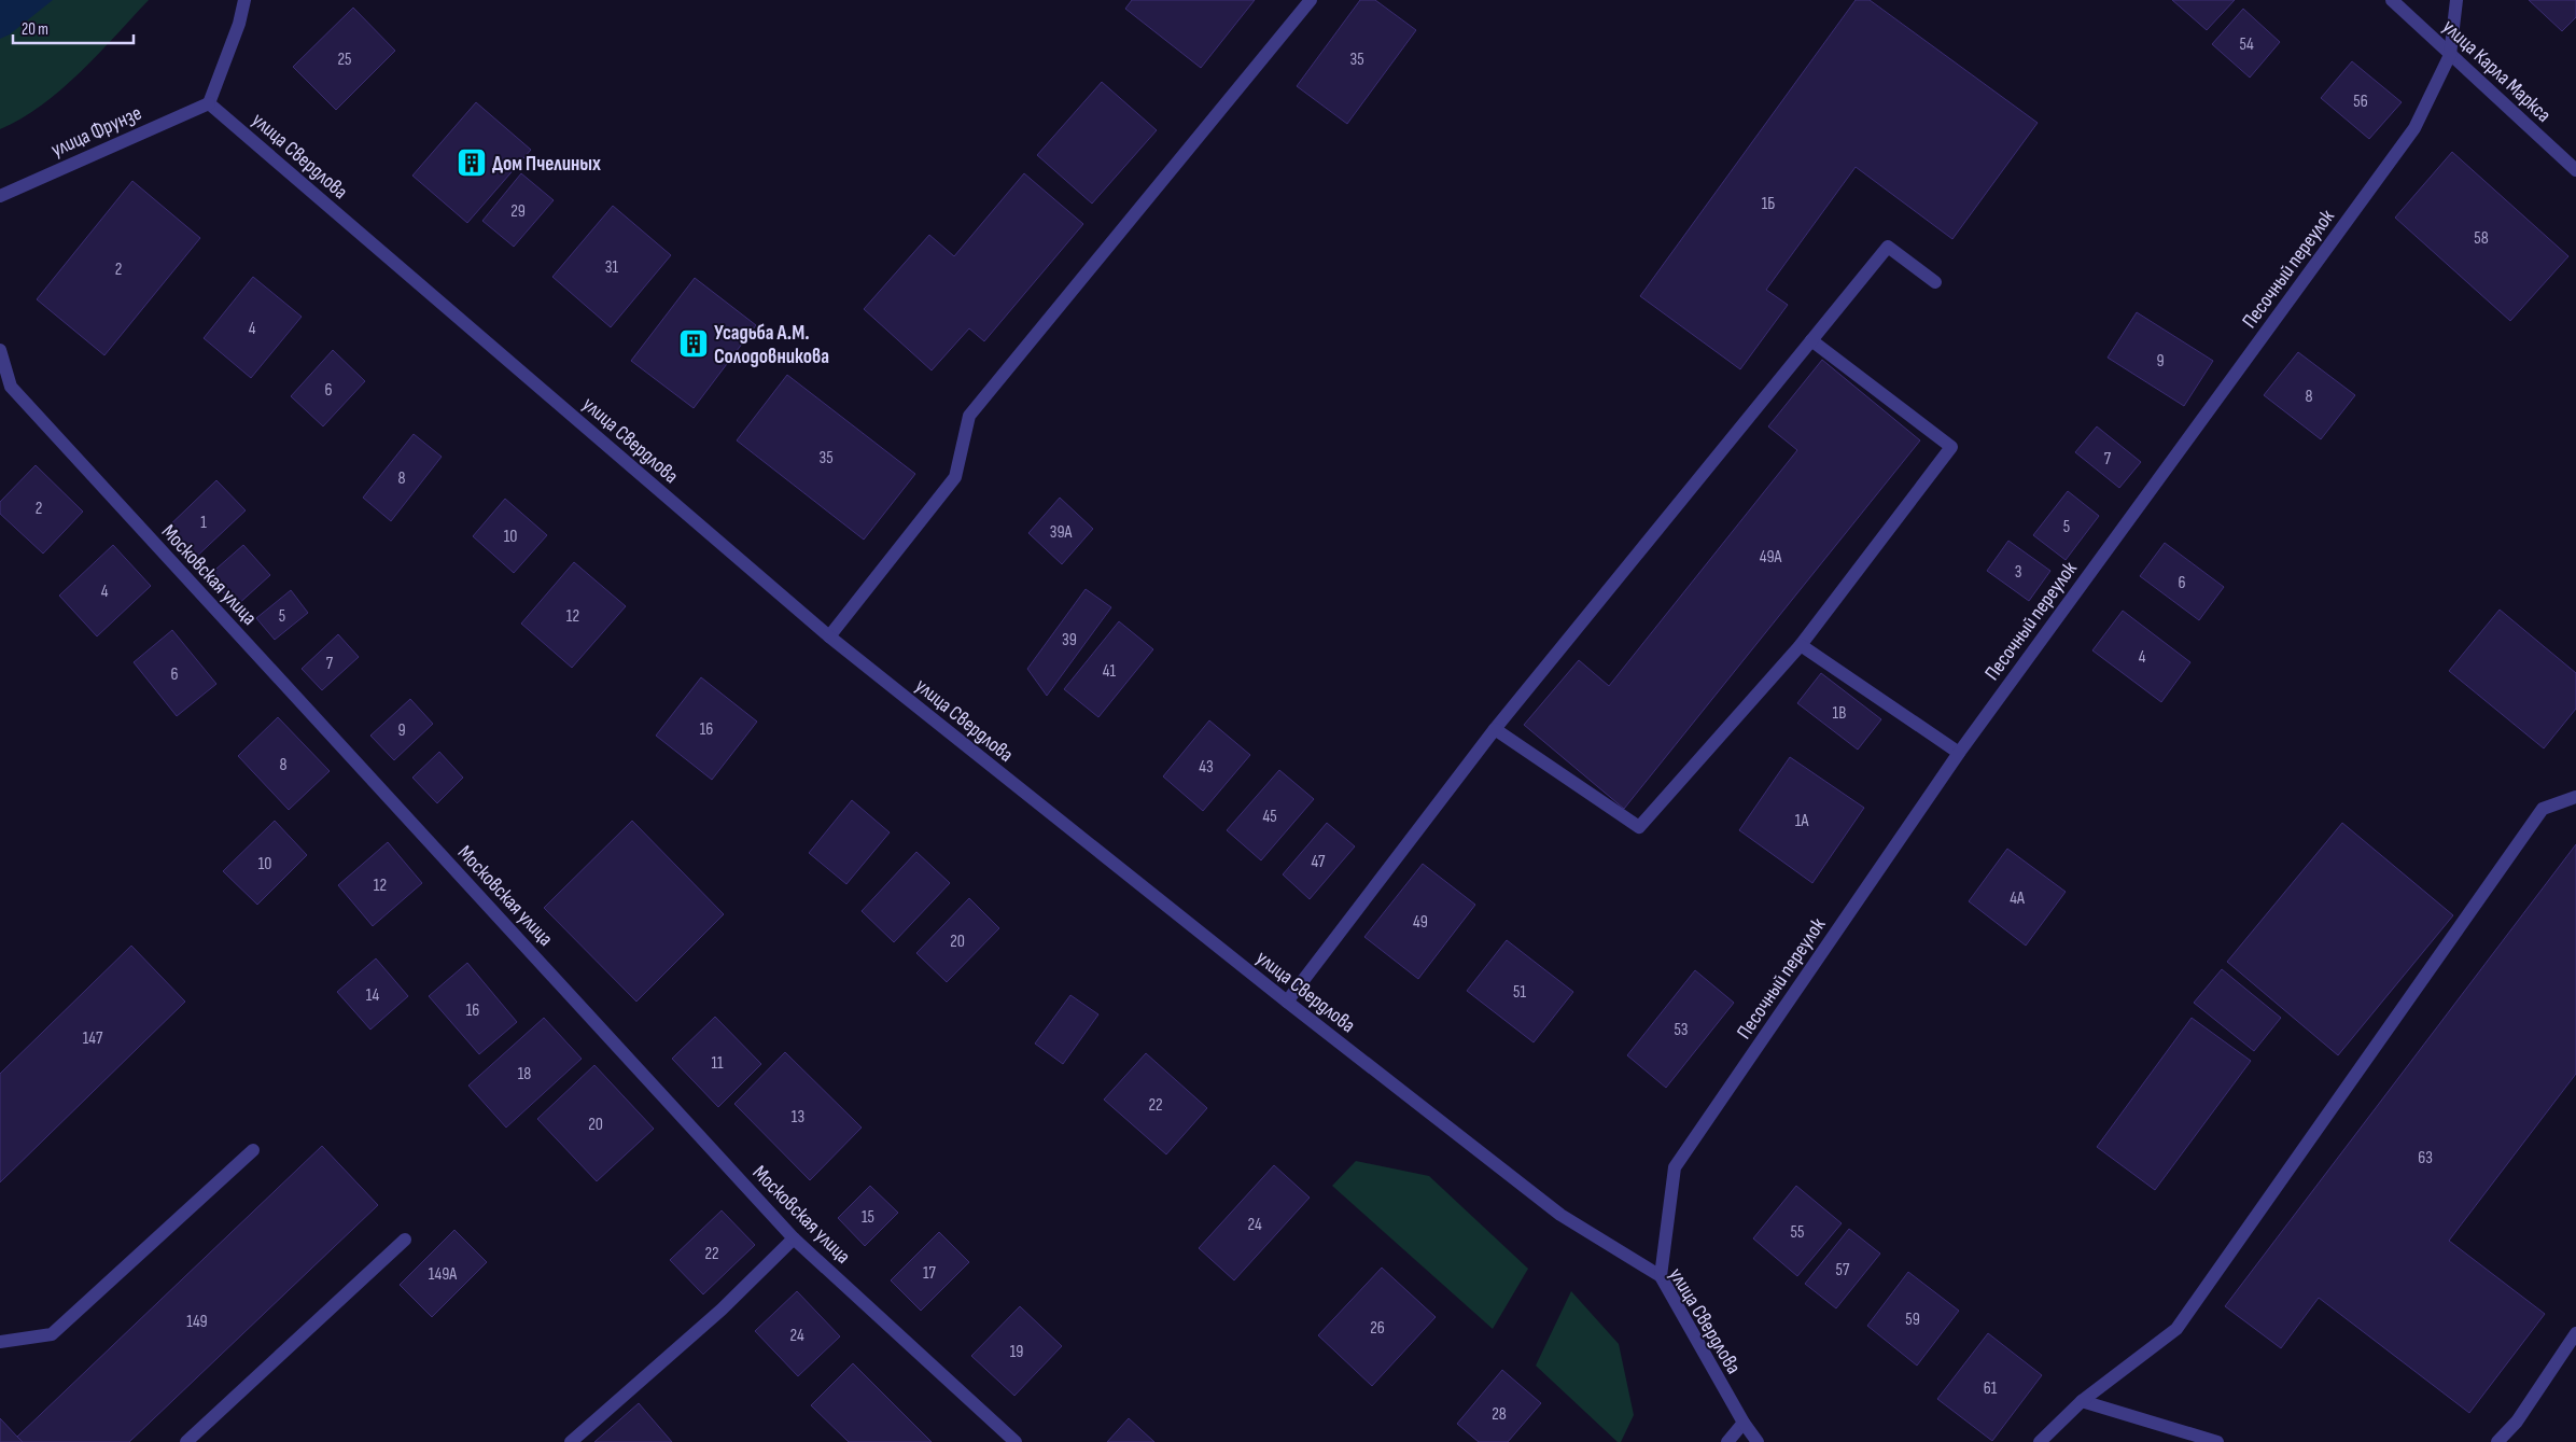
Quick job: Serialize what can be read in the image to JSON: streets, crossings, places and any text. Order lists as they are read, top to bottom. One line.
{"streets":{"street":["улица Карла Маркса","улица Фрунзе","улица Свердлова","Песочный переулок","Московская улица"]},"crossings":[["улица Карла Маркса","Песочный переулок"],["улица Фрунзе","улица Свердлова"],["улица Свердлова","Песочный переулок"]],"places":{"building":["Дом Пчелиных","Усадьба А.М. Солодовникова"]},"house_numbers":["54","25","35","56","1Б","29","58","31","2","4","9","6","8","35","7","8","2","1","5","39А","10","49А","3","6","4","5","12","39","4","7","41","6","1В","16","9","8","43","45","1А","47","10","12","4А","49","20","51","14","16","53","147","11","18","22","13","20","63","15","24","55","22","57","17","149А","59","149","26","24","19","61","28"],"scale_bar":"20 m"}
